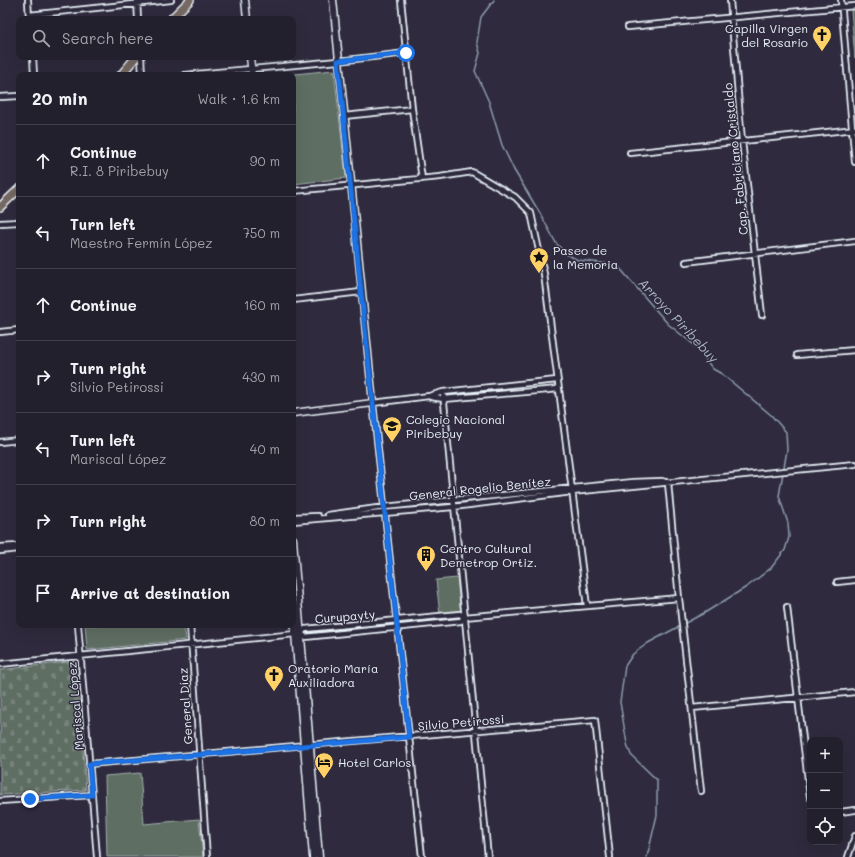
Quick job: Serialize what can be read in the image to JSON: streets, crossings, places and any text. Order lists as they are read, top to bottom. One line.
{"streets":{"street":["Cap. Fabriciano Cristaldo","General Rogelio Benítez","Curupayty","Mariscal López","General Díaz","Silvio Petirossi"]},"crossings":[["Curupayty","Mariscal López"],["Curupayty","General Díaz"],["Mariscal López","Silvio Petirossi"],["General Díaz","Silvio Petirossi"]],"water":["Arroyo Piribebuy"],"places":{"church":["Capilla Virgen del Rosario","Oratorio María Auxiliadora"],"place":["Paseo de la Memoria"],"school or university":["Colegio Nacional Piribebuy"],"building":["Centro Cultural Demetrop Ortiz."],"hotel":["Hotel Carlos"]},"page":{"search":"Search here","heading":["20 min","Walk · 1.6 km"],"list":[["Continue","R.I. 8 Piribebuy","90 m"],["Turn left","Maestro Fermín López","750 m"],["Continue","160 m"],["Turn right","Silvio Petirossi","430 m"],["Turn left","Mariscal López","40 m"],["Turn right","80 m"],"Arrive at destination"],"map_buttons":["+","−"]}}
